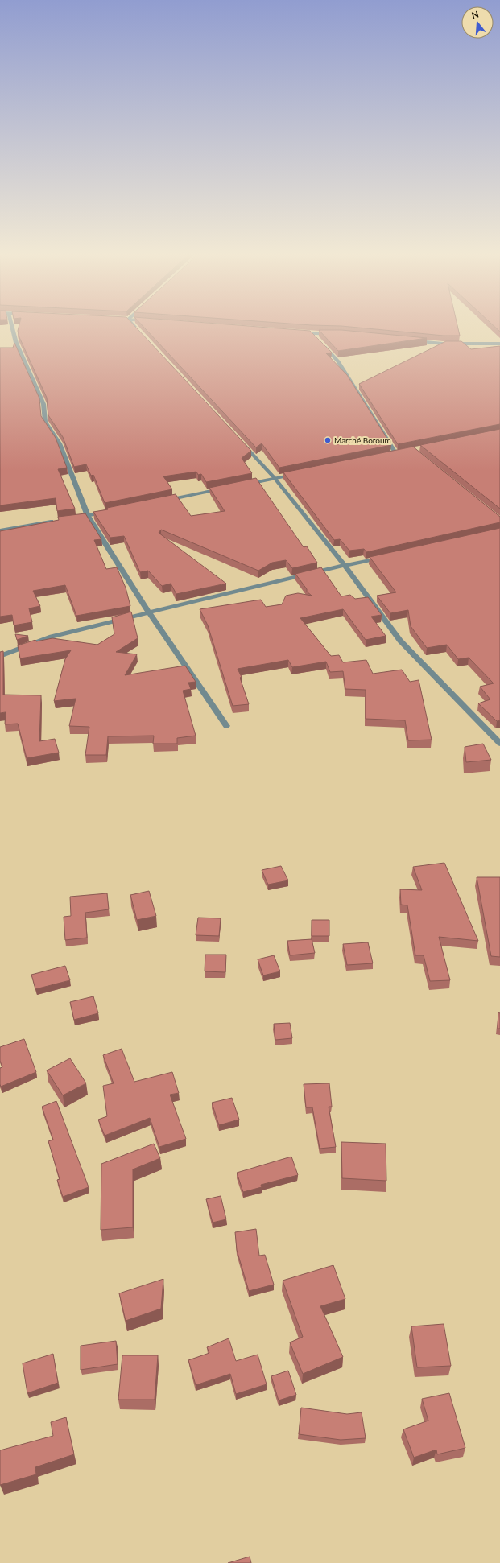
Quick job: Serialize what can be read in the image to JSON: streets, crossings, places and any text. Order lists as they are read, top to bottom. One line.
{"places":["Marché Boroum"],"north":"top"}
